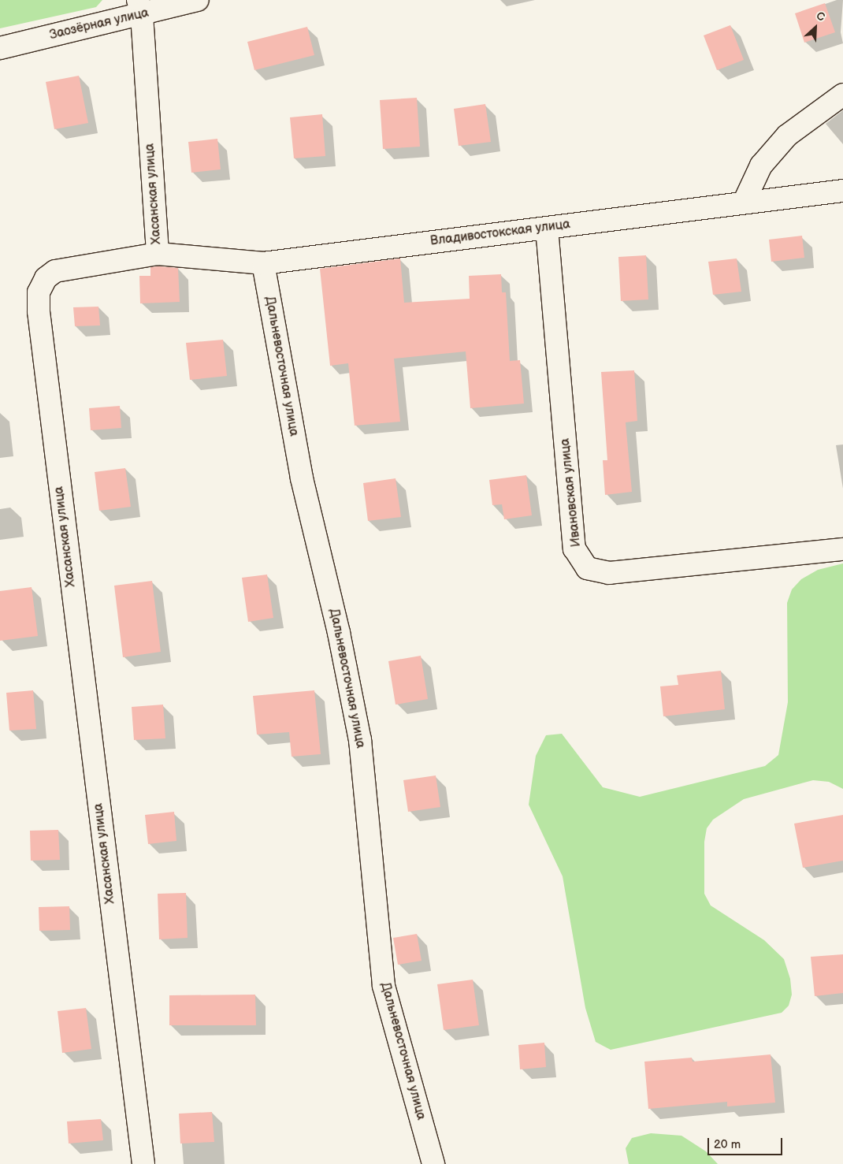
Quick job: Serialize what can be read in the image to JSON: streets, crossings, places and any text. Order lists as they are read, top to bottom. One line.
{"streets":{"street":["Заозёрная улица","Хасанская улица","Владивостокская улица","Дальневосточная улица","Ивановская улица"]},"crossings":[["Заозёрная улица","Хасанская улица"],["Хасанская улица","Владивостокская улица"],["Владивостокская улица","Дальневосточная улица"],["Владивостокская улица","Ивановская улица"]],"scale_bar":"20 m","north":"top right"}
